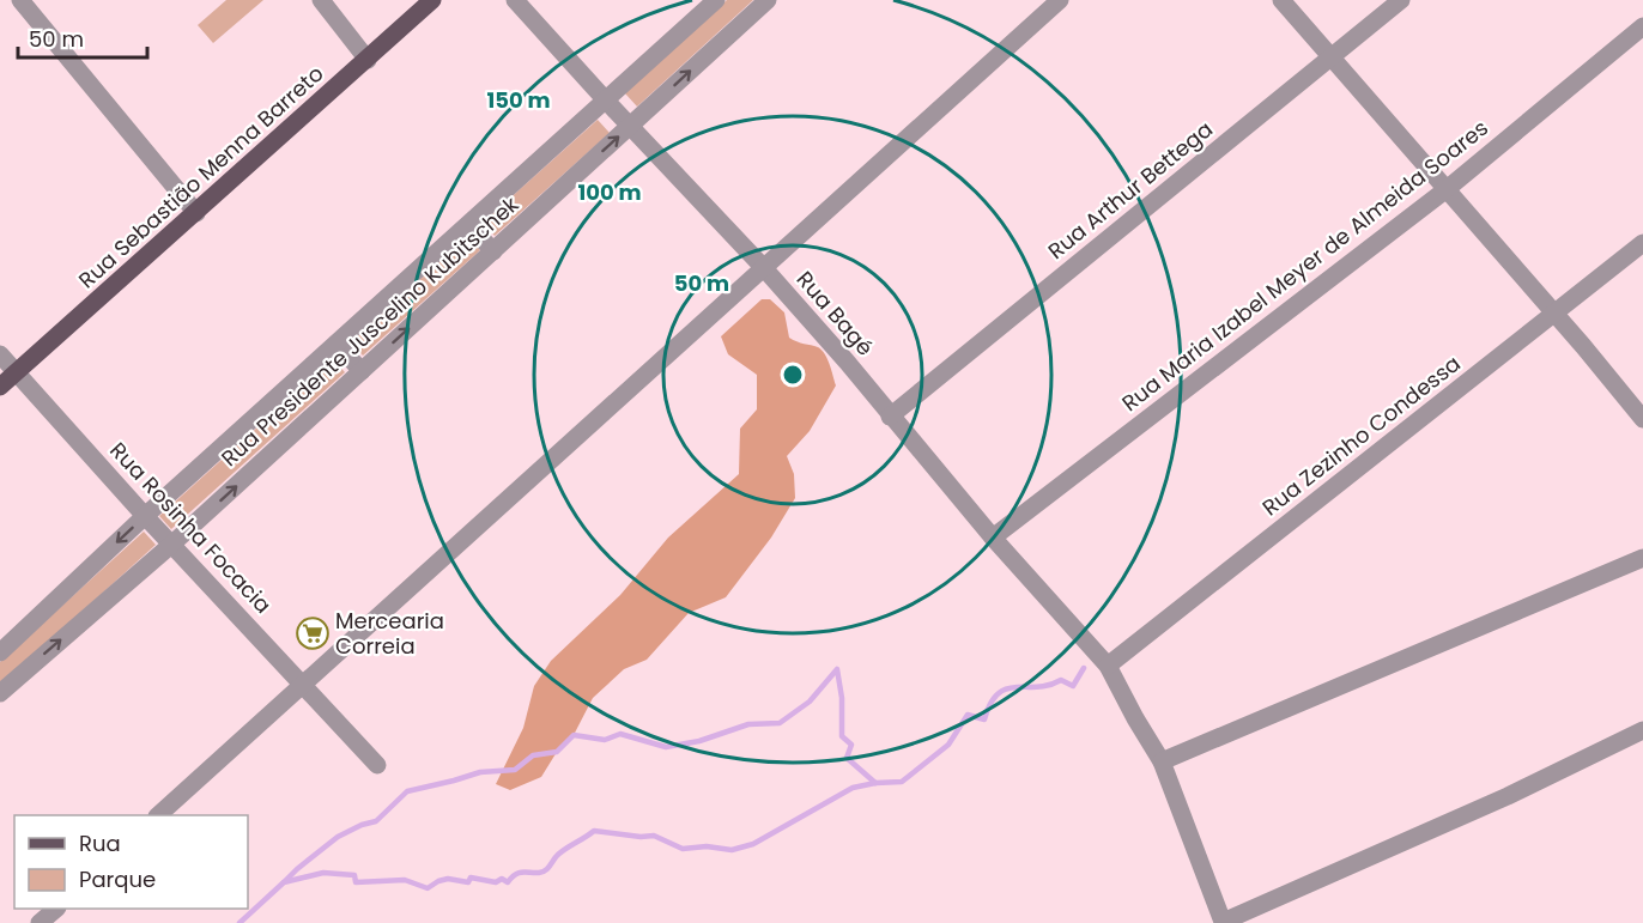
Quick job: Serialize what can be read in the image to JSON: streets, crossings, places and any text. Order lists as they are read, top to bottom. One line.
{"streets":{"main road":["Rua Sebastião Menna Barreto"],"street":["Rua Arthur Bettega","Rua Maria Izabel Meyer de Almeida Soares","Rua Bagé","Rua Presidente Juscelino Kubitschek","Rua Zezinho Condessa","Rua Rosinha Focacia"]},"crossings":[["Rua Sebastião Menna Barreto","Rua Rosinha Focacia"],["Rua Arthur Bettega","Rua Bagé"],["Rua Maria Izabel Meyer de Almeida Soares","Rua Bagé"],["Rua Bagé","Rua Presidente Juscelino Kubitschek"],["Rua Bagé","Rua Zezinho Condessa"],["Rua Presidente Juscelino Kubitschek","Rua Rosinha Focacia"]],"places":{"supermarket":["Mercearia Correia"]},"legend":["Rua","Parque"],"scale_bar":"50 m","rings":["150 m","100 m","50 m"]}
